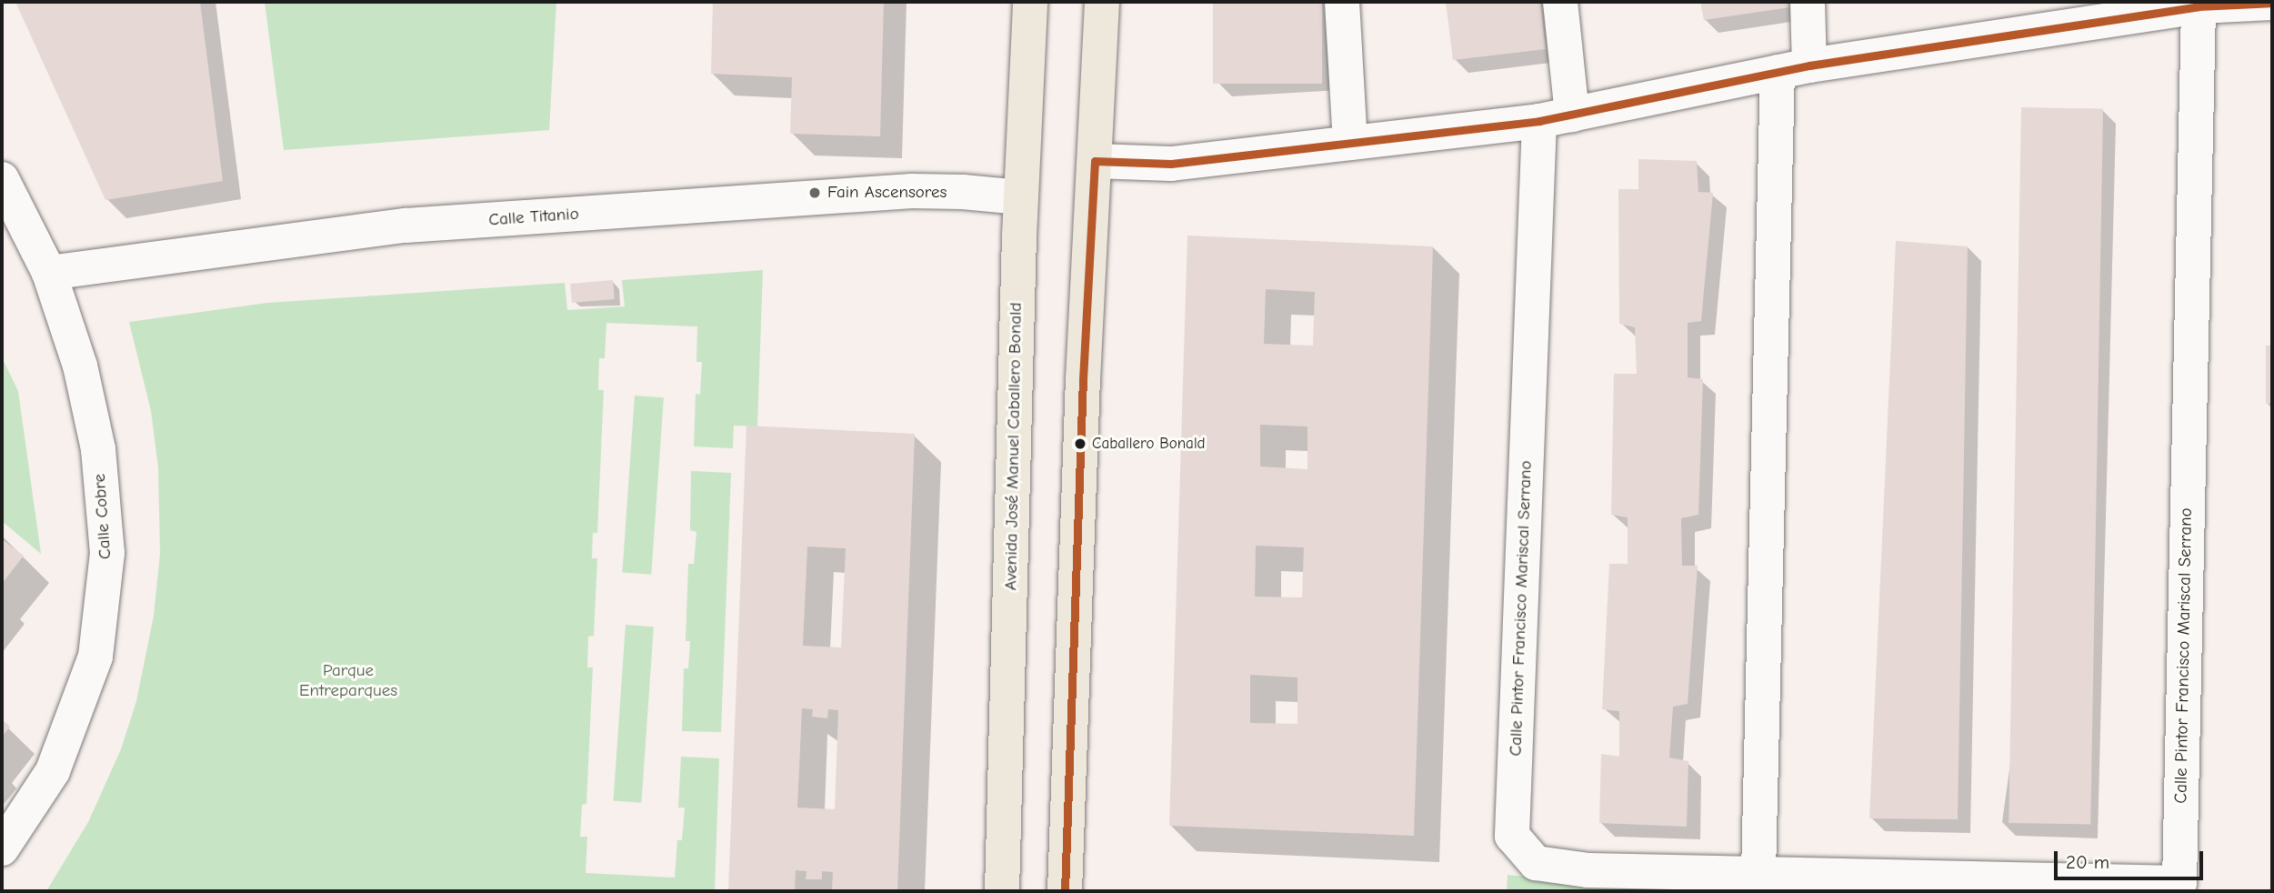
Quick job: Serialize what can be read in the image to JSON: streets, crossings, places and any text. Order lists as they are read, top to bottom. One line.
{"streets":{"main road":["Avenida José Manuel Caballero Bonald"],"street":["Calle Titanio","Calle Cobre","Calle Pintor Francisco Mariscal Serrano"]},"crossings":[["Calle Titanio","Avenida José Manuel Caballero Bonald"],["Calle Titanio","Calle Cobre"]],"parks":["Parque Entreparques"],"places":["Fain Ascensores","Caballero Bonald"],"scale_bar":"20 m"}
